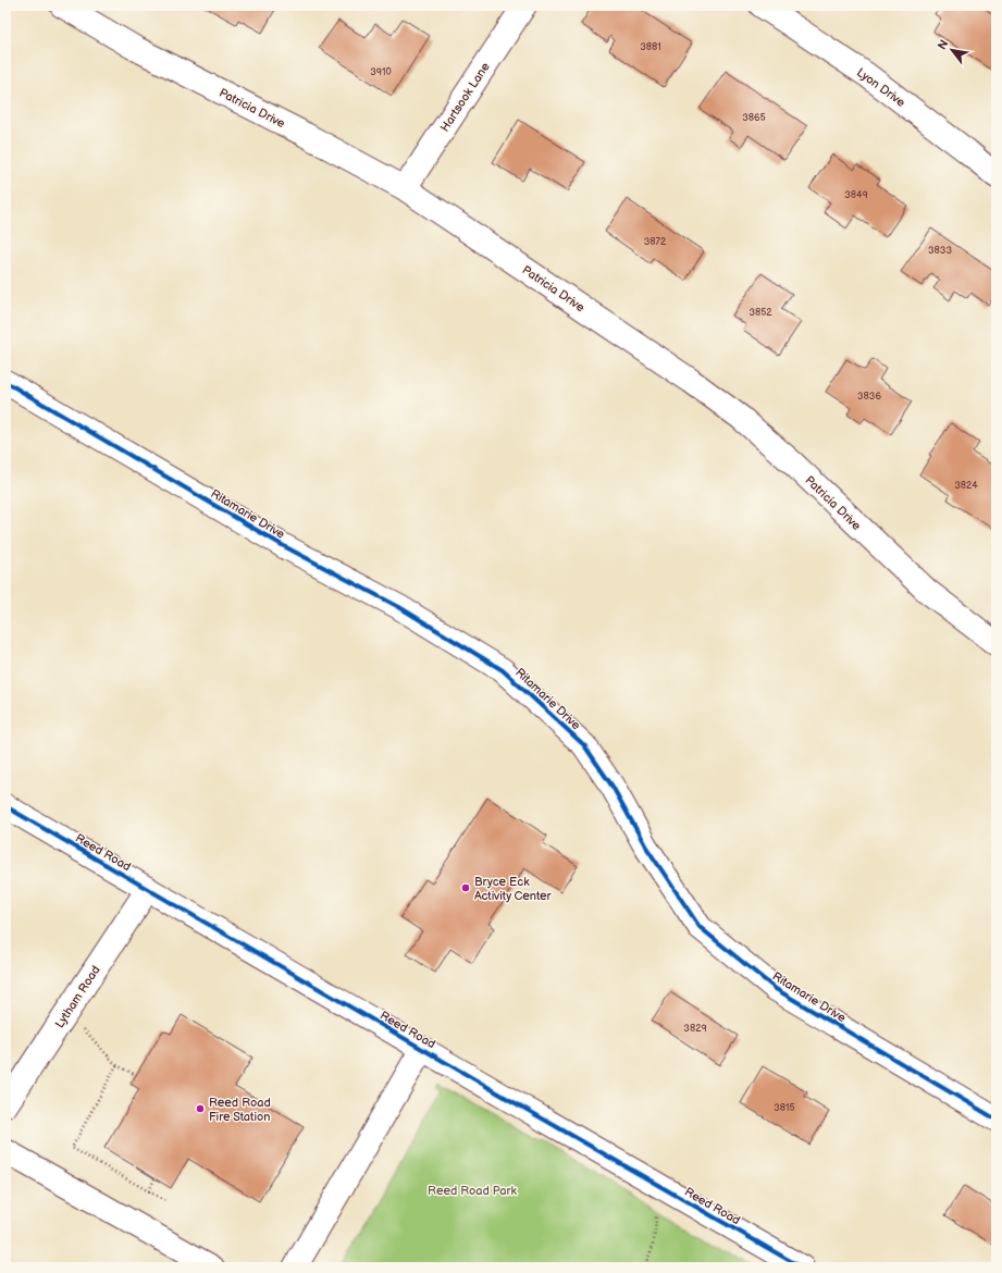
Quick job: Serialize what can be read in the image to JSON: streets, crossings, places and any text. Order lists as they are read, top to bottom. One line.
{"streets":{"street":["Lyon Drive","Hartsook Lane","Patricia Drive","Ritamarie Drive","Reed Road","Lytham Road"]},"crossings":[["Hartsook Lane","Patricia Drive"],["Reed Road","Lytham Road"]],"parks":["Reed Road Park"],"places":["Bryce Eck Activity Center","Reed Road Fire Station"],"house_numbers":["3881","3910","3865","3849","3872","3833","3852","3836","3824","3829","3815"],"north":"top left"}
